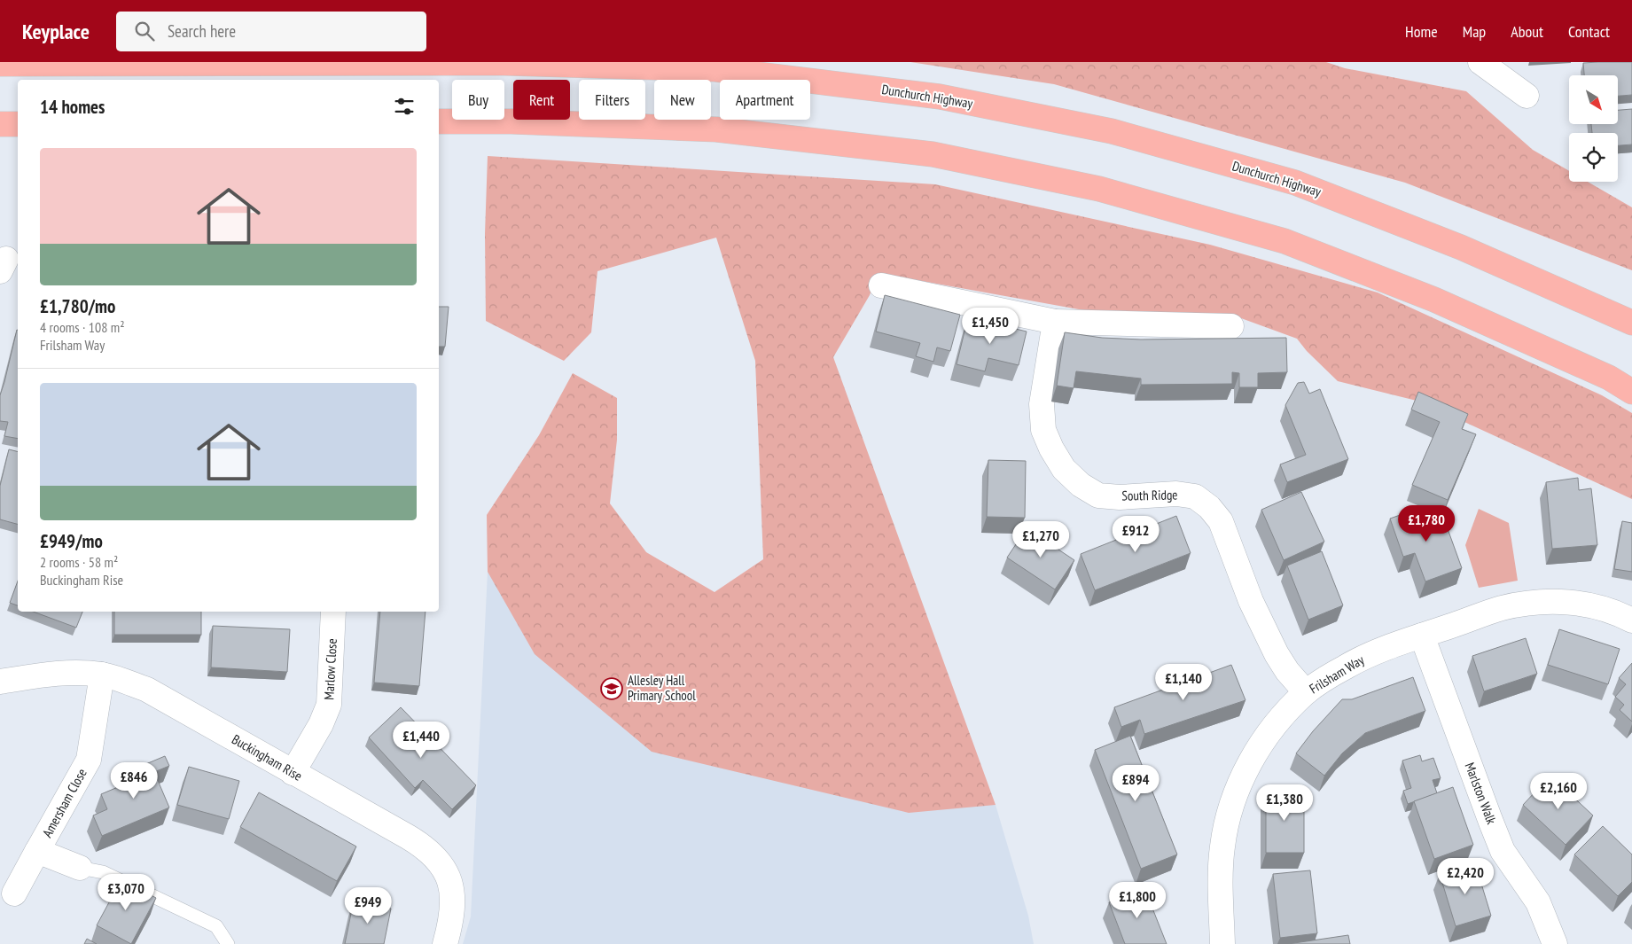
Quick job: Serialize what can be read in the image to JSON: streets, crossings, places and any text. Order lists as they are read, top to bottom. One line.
{"streets":{"highway":["Dunchurch Highway"],"street":["South Ridge","Marlow Close","Frilsham Way","Buckingham Rise","Marlston Walk","Amersham Close"]},"crossings":[["South Ridge","Frilsham Way"],["Marlow Close","Buckingham Rise"],["Frilsham Way","Marlston Walk"],["Buckingham Rise","Amersham Close"]],"places":{"school or university":["Allesley Hall Primary School"]},"north":"bottom right","page":{"header":"Keyplace","search":"Search here","nav":["Home","Map","About","Contact"],"chip":["Buy","Rent","Filters","New","Apartment"],"heading":"14 homes","list":[{"name":"£1,780/mo","note":"4 rooms · 108 m² · Frilsham Way"},{"name":"£949/mo","note":"2 rooms · 58 m² · Buckingham Rise"}],"price":["£1,450","£1,780","£912","£1,270","£1,140","£1,440","£846","£894","£2,160","£1,380","£2,420","£3,070","£1,800","£949"]}}
